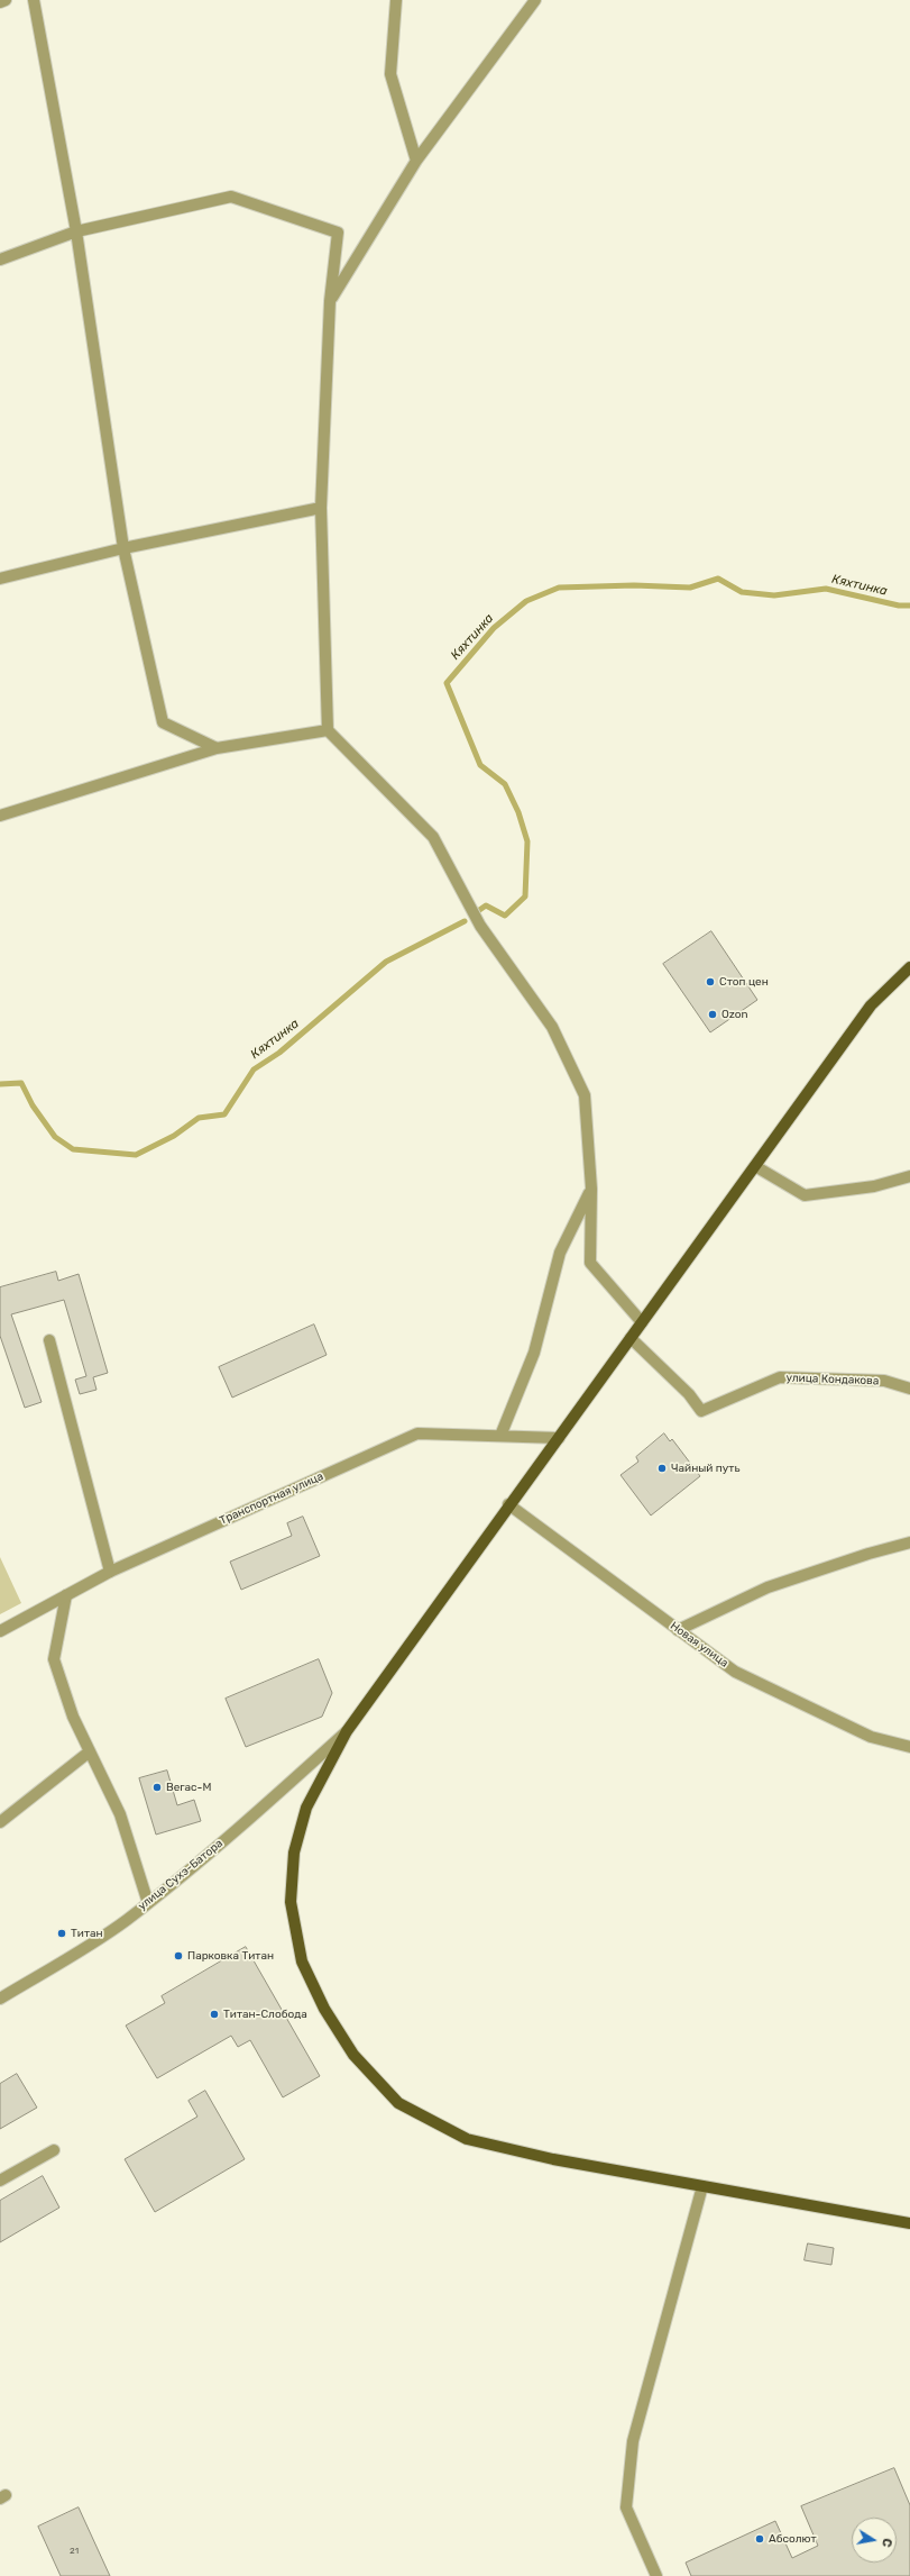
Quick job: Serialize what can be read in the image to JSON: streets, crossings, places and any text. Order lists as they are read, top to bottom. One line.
{"streets":{"street":["улица Кондакова","Транспортная улица","Новая улица","улица Сухэ-Батора"]},"water":["Кяхтинка"],"places":["Стоп цен","Ozon","Чайный путь","Вегас-М","Титан","Парковка Титан","Титан-Слобода","Абсолют"],"house_numbers":["21"],"north":"right"}
